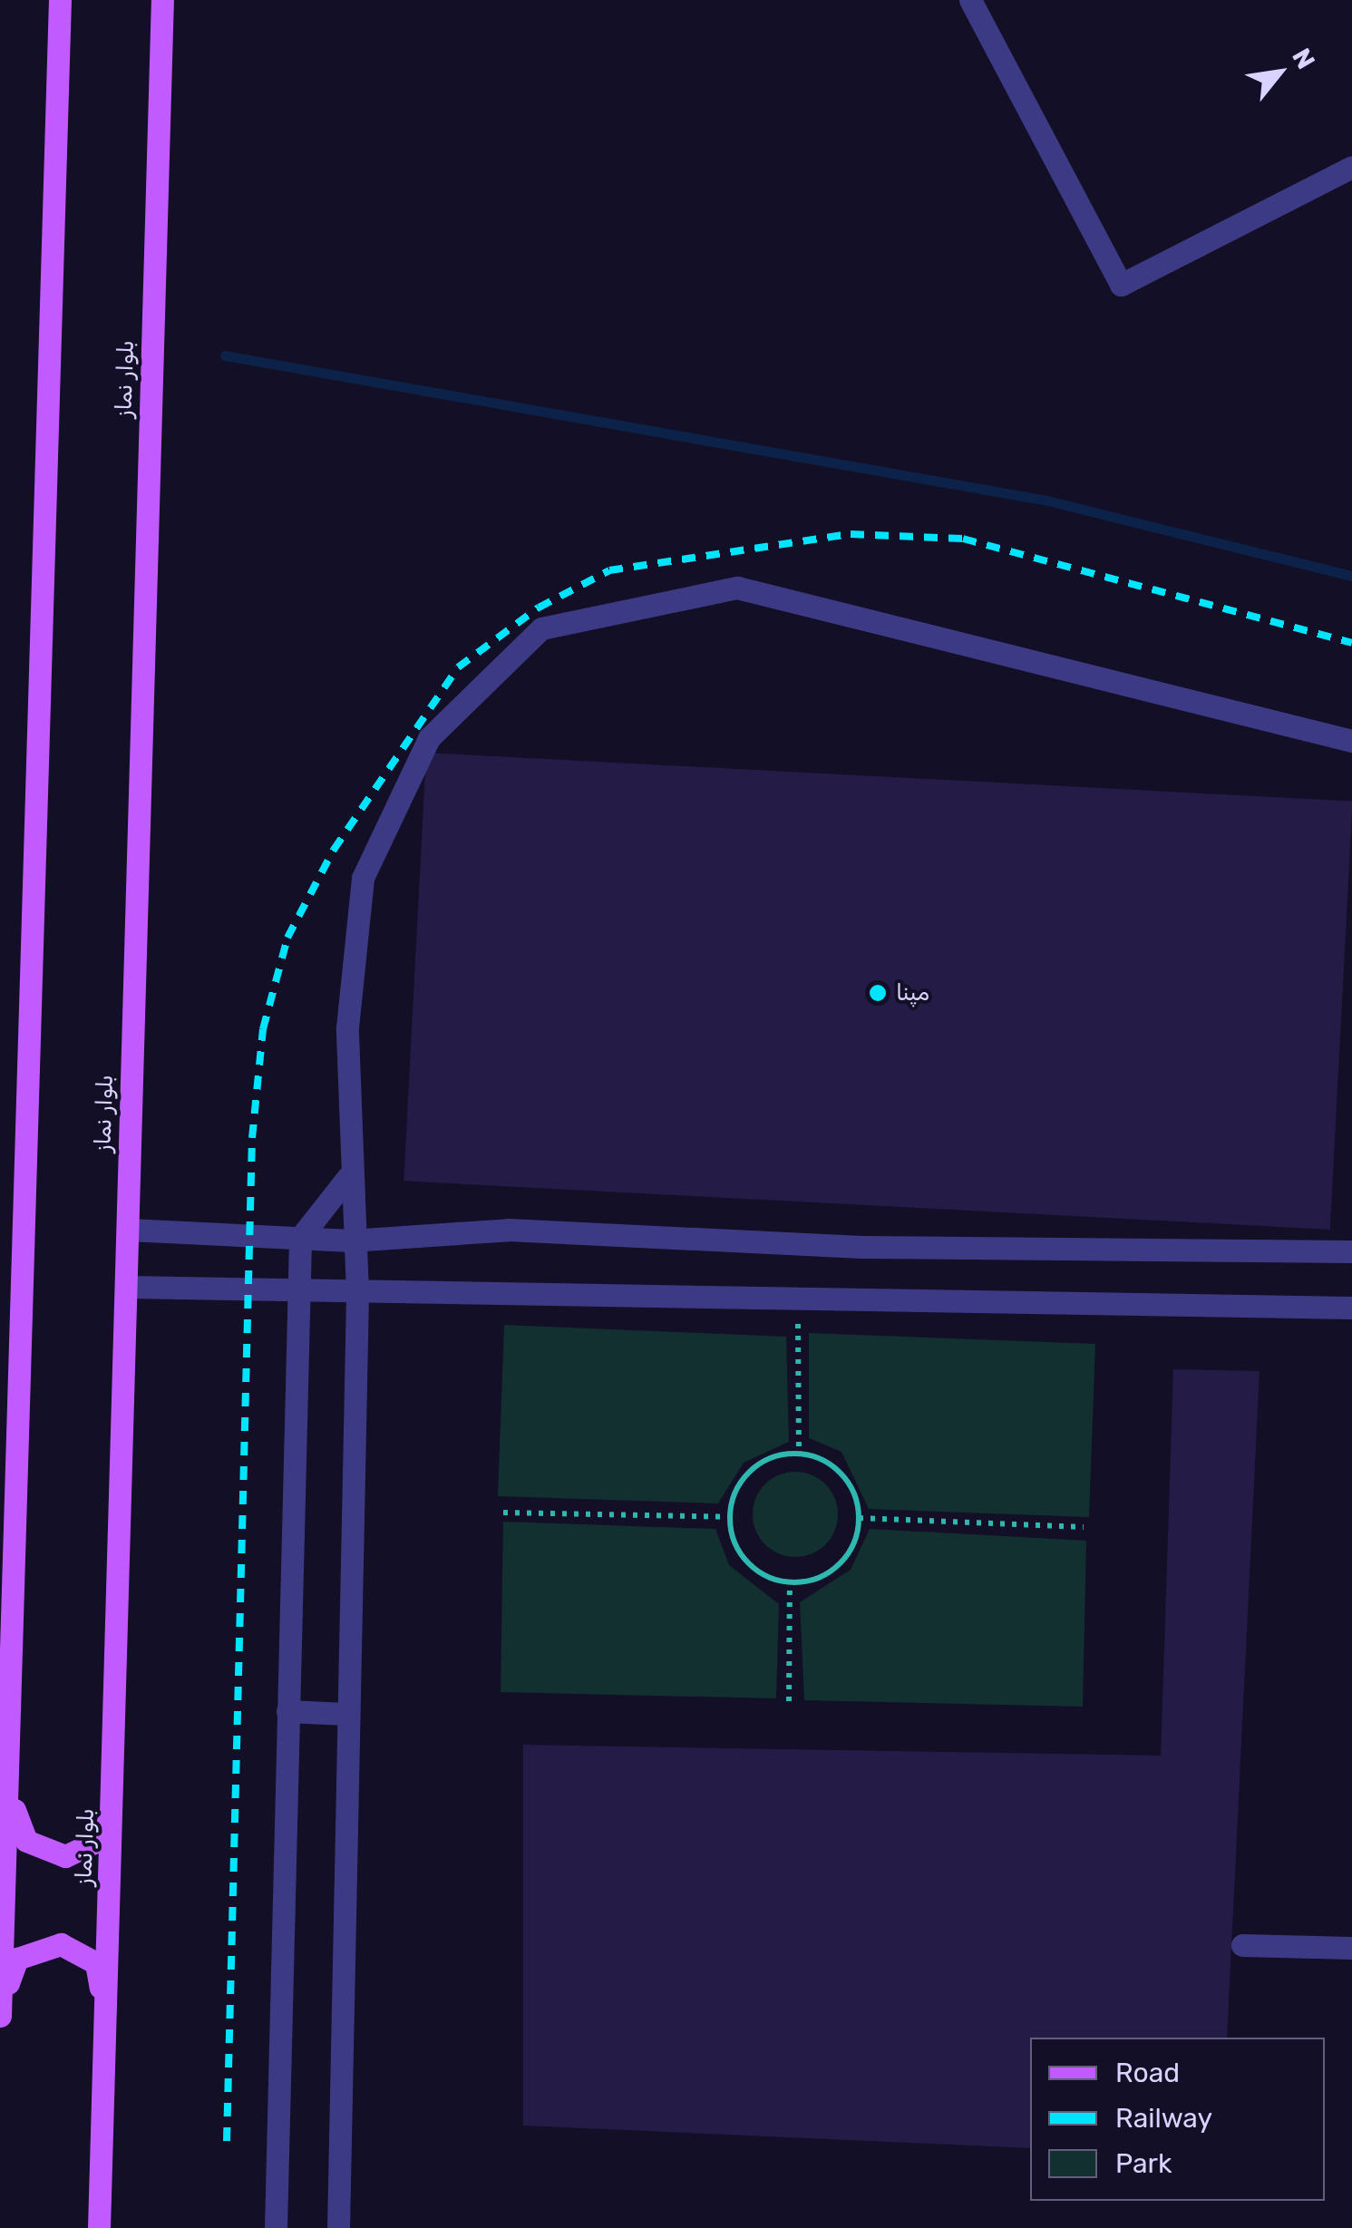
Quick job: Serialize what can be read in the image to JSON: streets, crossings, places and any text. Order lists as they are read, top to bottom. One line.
{"streets":{"main road":["بلوار نماز"]},"places":["مپنا"],"legend":["Road","Railway","Park"],"north":"top right"}
